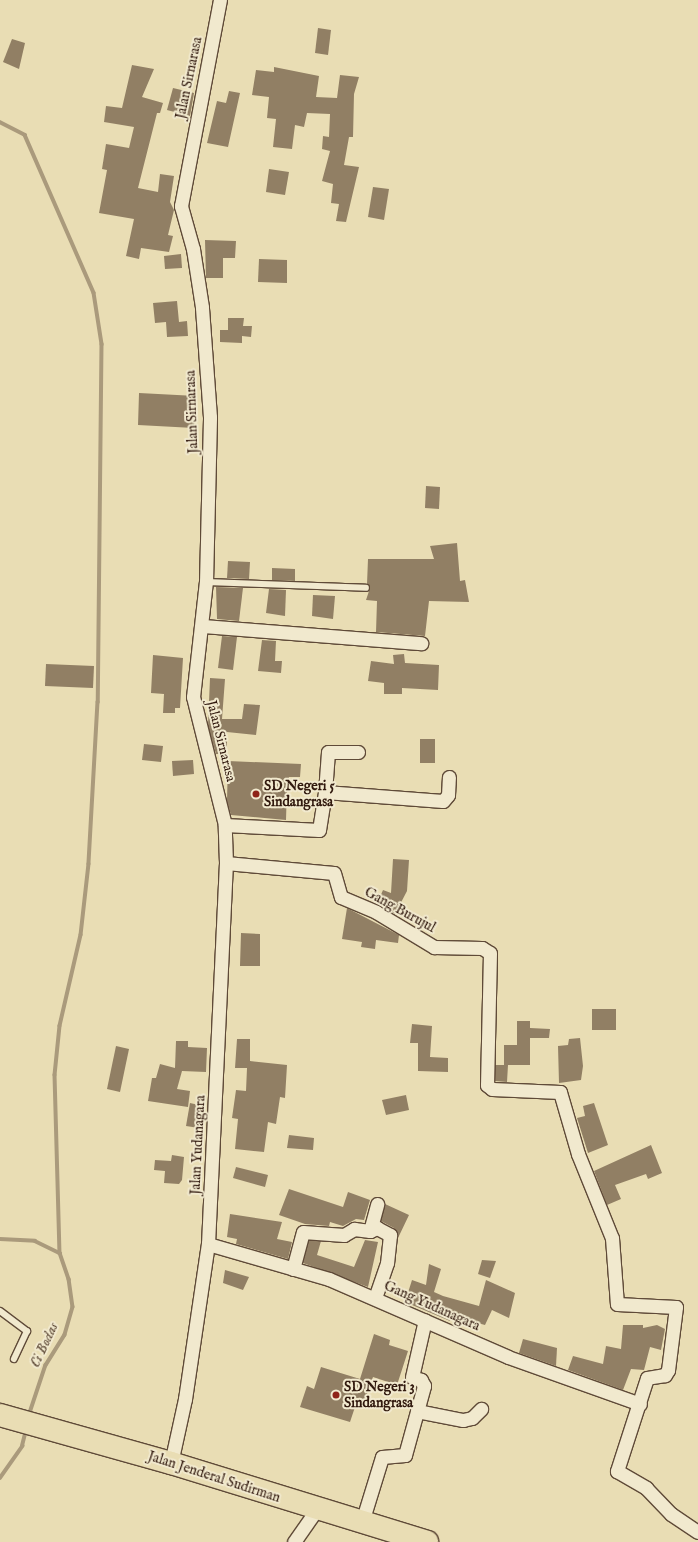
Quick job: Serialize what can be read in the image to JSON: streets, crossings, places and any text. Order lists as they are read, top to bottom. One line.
{"streets":{"highway":["Jalan Jenderal Sudirman"],"street":["Jalan Sirnarasa","Gang Burujul","Jalan Yudanagara","Gang Yudanagara"]},"crossings":[["Jalan Sirnarasa","Jalan Yudanagara"],["Gang Burujul","Jalan Yudanagara"],["Gang Burujul","Gang Yudanagara"],["Jalan Yudanagara","Gang Yudanagara"],["Jalan Yudanagara","Jalan Jenderal Sudirman"]],"water":["Ci Bodas"],"places":["SD Negeri 5 Sindangrasa","SD Negeri 3 Sindangrasa"]}
